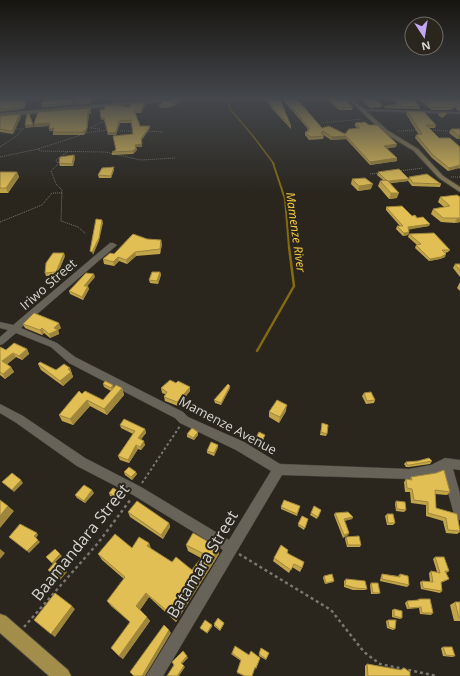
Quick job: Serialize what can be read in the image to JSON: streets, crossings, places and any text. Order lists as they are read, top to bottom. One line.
{"streets":{"street":["Iriwo Street","Mamenze Avenue","Batamara Street"],"path":["Baamandara Street"]},"crossings":[["Iriwo Street","Mamenze Avenue"],["Mamenze Avenue","Baamandara Street"],["Mamenze Avenue","Batamara Street"]],"water":["Mamenze River"],"north":"bottom"}
